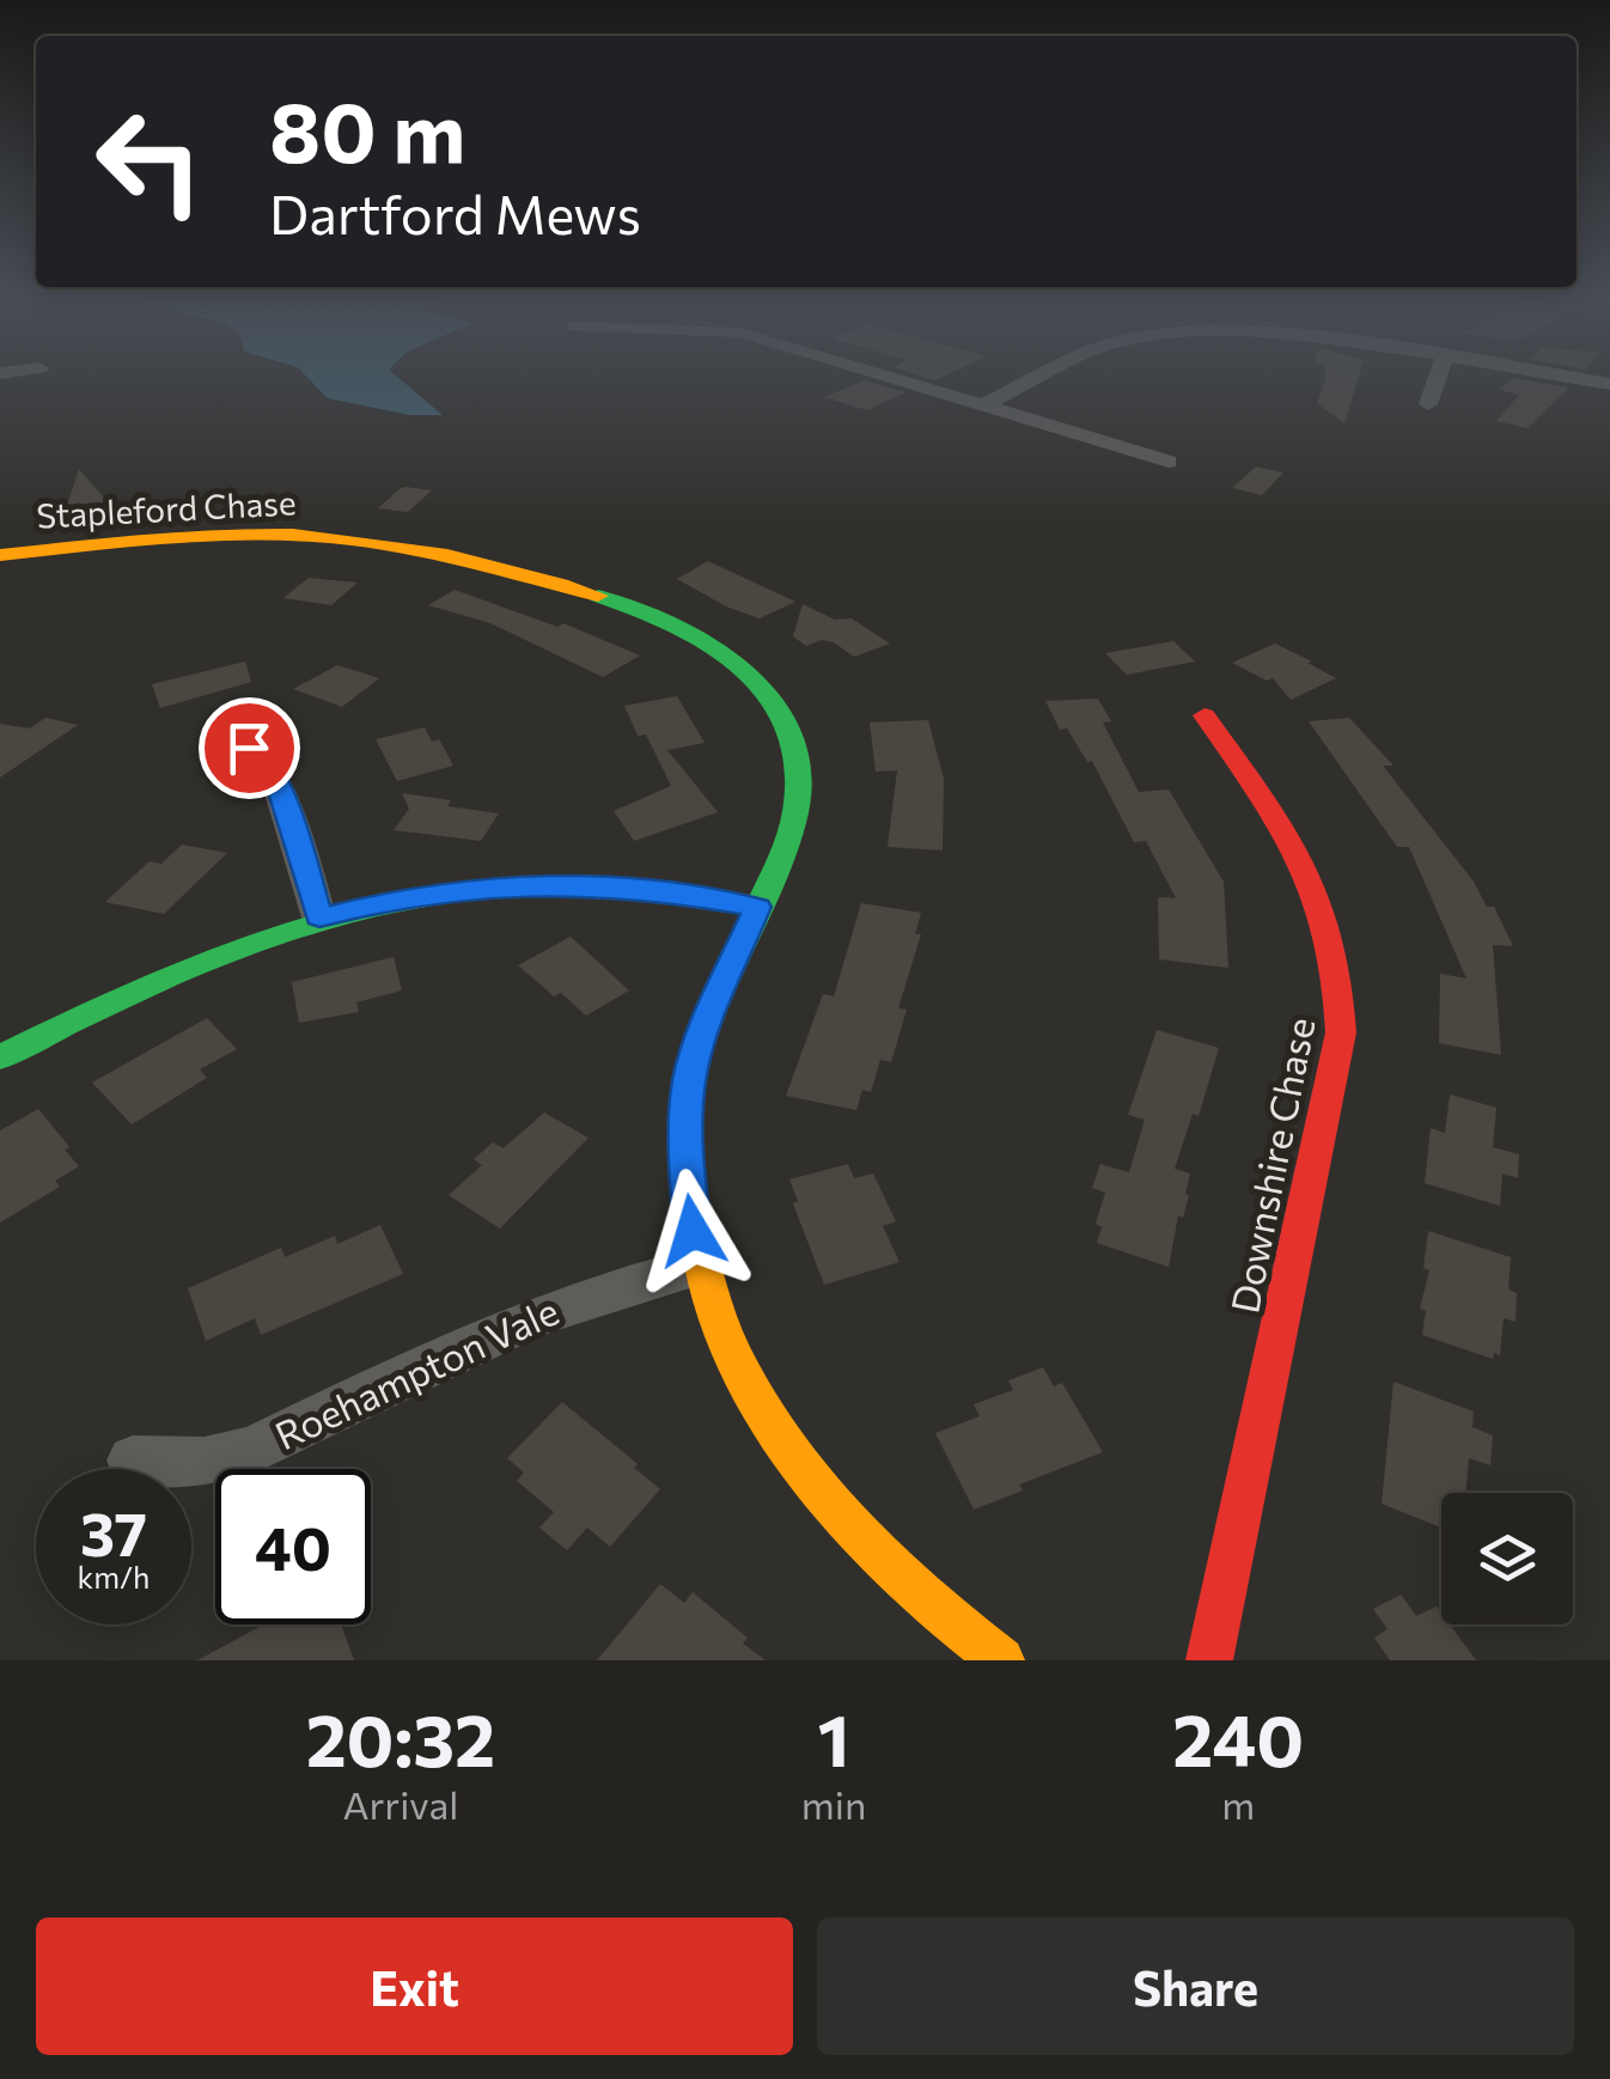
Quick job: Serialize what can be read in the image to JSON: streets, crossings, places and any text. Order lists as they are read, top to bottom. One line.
{"streets":{"street":["Stapleford Chase","Downshire Chase","Roehampton Vale"]},"crossings":[["Stapleford Chase","Roehampton Vale"]],"page":{"turn":["80 m","Dartford Mews"],"speed":"37 km/h","limit":"40","eta":["20:32","Arrival","1","min","240","m"],"buttons":["Exit","Share"]}}
